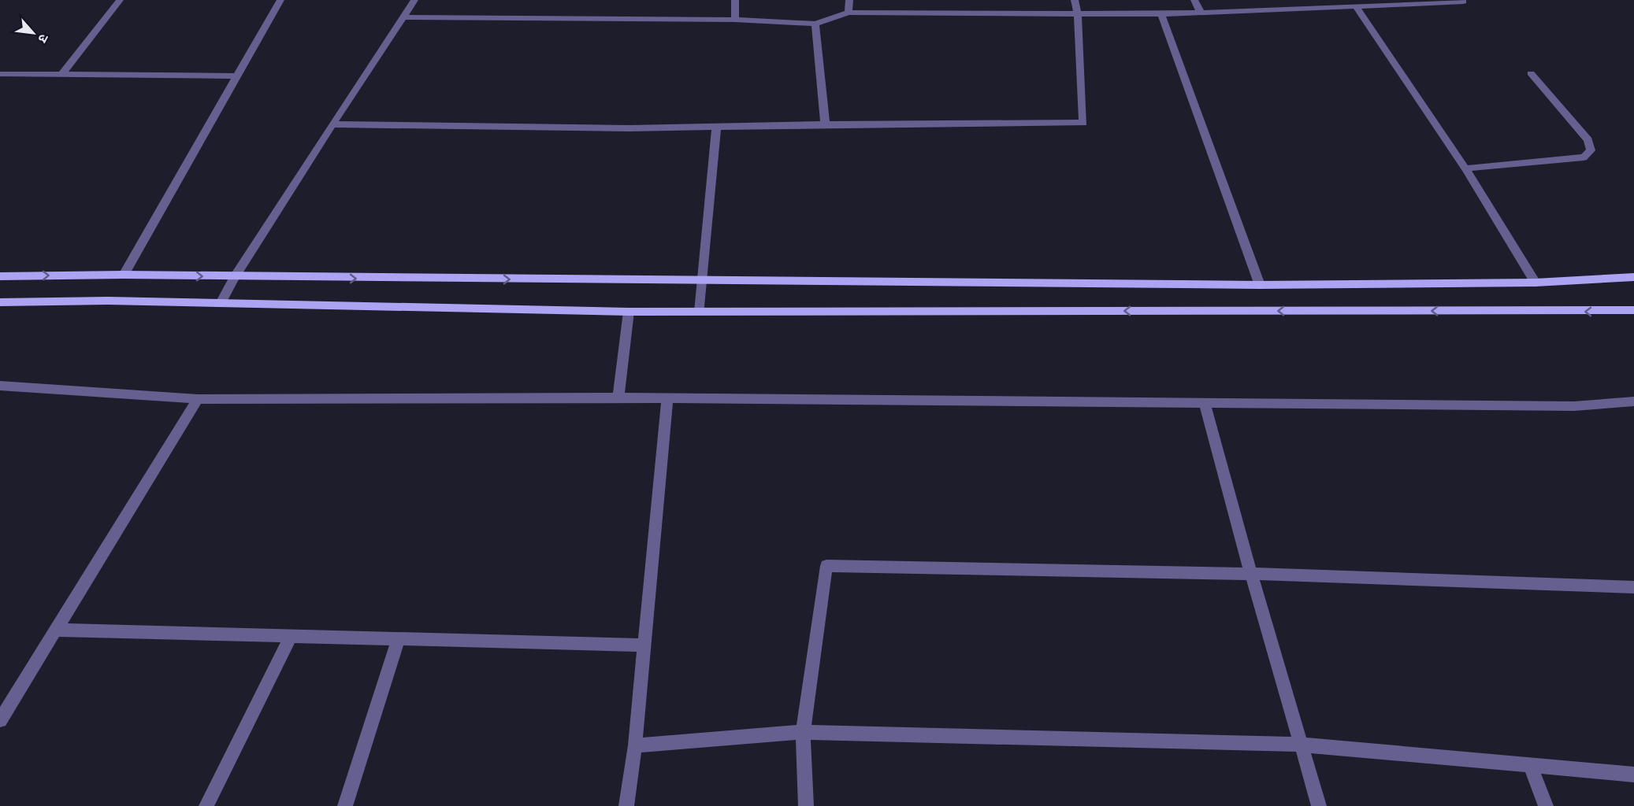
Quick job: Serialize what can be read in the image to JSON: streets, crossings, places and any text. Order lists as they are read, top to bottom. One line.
{"north":"bottom right"}
